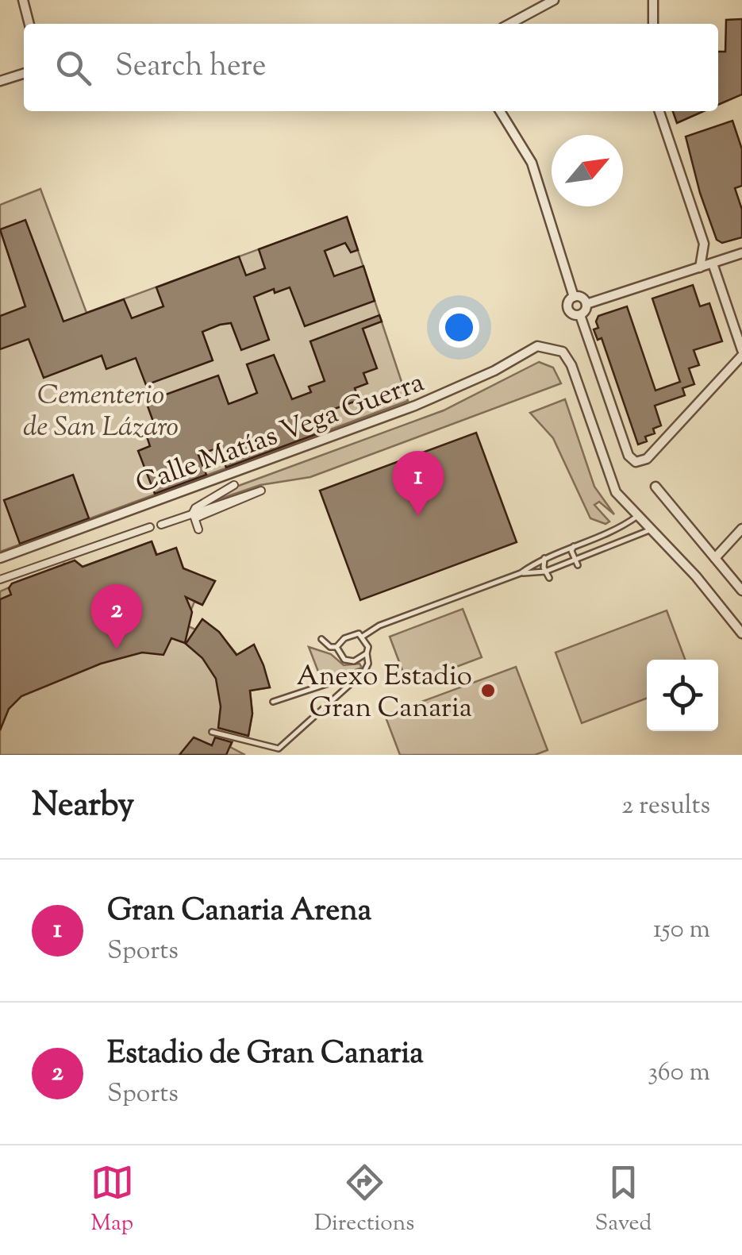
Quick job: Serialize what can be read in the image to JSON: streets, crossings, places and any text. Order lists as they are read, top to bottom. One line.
{"streets":{"street":["Calle Matías Vega Guerra"]},"parks":["Cementerio de San Lázaro"],"places":["Anexo Estadio Gran Canaria"],"north":"top right","page":{"search":"Search here","pins":["1","2"],"heading":["Nearby","2 results"],"list":[{"mark":"1","name":"Gran Canaria Arena","note":"Sports","value":"150 m"},{"mark":"2","name":"Estadio de Gran Canaria","note":"Sports","value":"360 m"}],"nav":["Map","Directions","Saved"]}}
